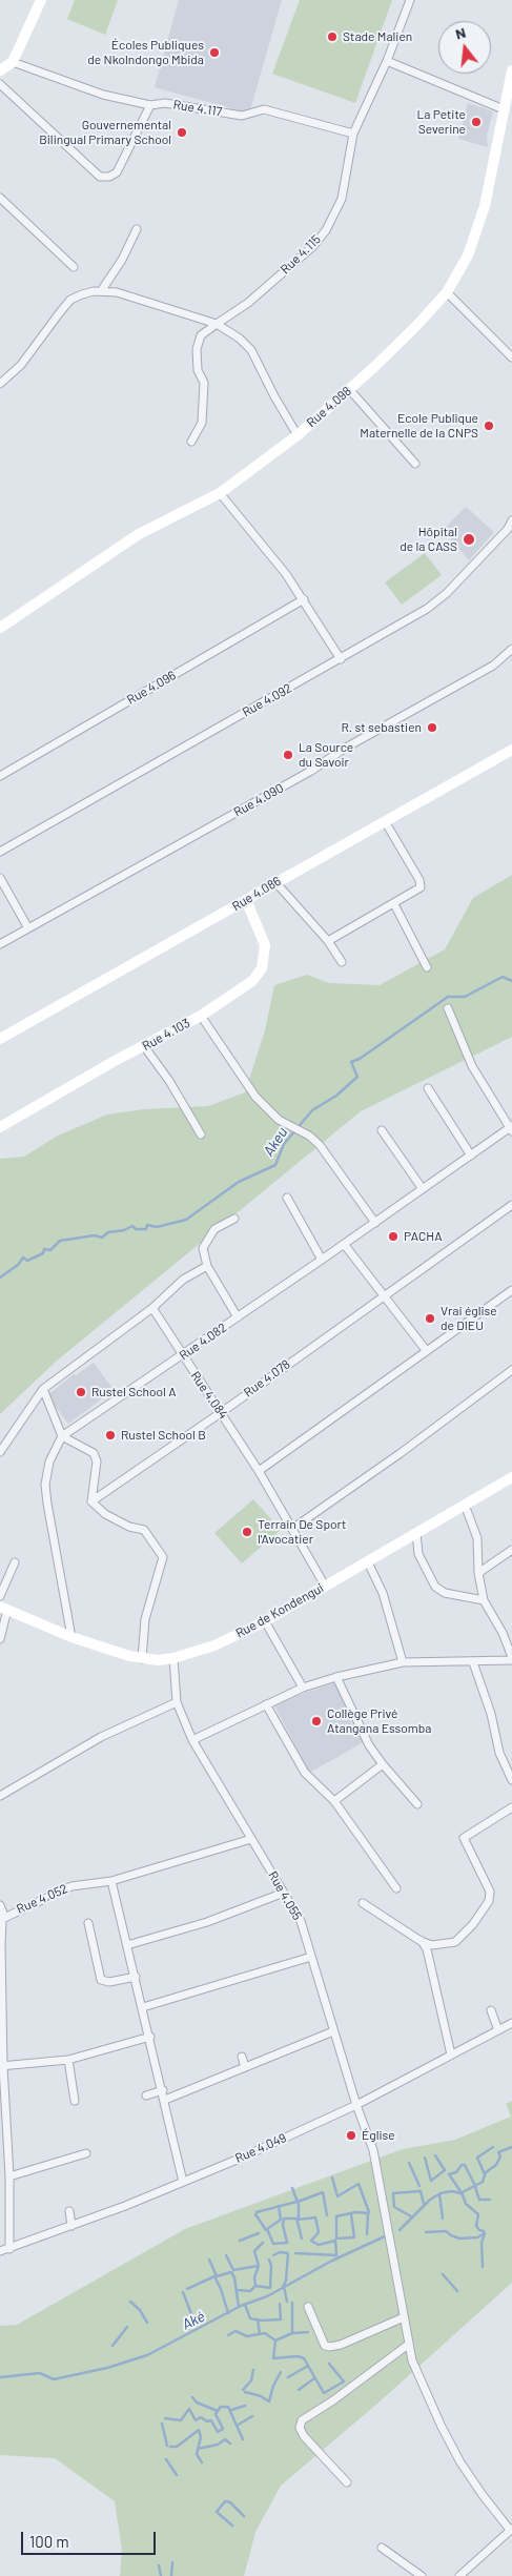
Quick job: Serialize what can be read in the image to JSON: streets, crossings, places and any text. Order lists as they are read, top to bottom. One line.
{"streets":{"main road":["Rue 4.098","Rue 4.086","Rue 4.103","Rue de Kondengui"],"street":["Rue 4.117","Rue 4.115","Rue 4.096","Rue 4.092","Rue 4.090","Rue 4.082","Rue 4.078","Rue 4.084","Rue 4.055","Rue 4.052","Rue 4.049"]},"crossings":[["Rue 4.117","Rue 4.115"],["Rue 4.086","Rue 4.103"],["Rue 4.082","Rue 4.084"],["Rue 4.082","Rue de Kondengui"],["Rue 4.078","Rue 4.084"],["Rue 4.084","Rue de Kondengui"],["Rue de Kondengui","Rue 4.055"],["Rue 4.055","Rue 4.052"],["Rue 4.055","Rue 4.049"],["Rue 4.052","Rue 4.049"]],"water":["Akeu","Aké"],"places":["Stade Malien","Écoles Publiques de Nkolndongo Mbida","La Petite Severine","Gouvernemental Bilingual Primary School","Ecole Publique Maternelle de la CNPS","Hôpital de la CASS","R. st sebastien","La Source du Savoir","PACHA","Vrai église de DIEU","Rustel School A","Rustel School B","Terrain De Sport l'Avocatier","Collège Privé Atangana Essomba","Église"],"scale_bar":"100 m","north":"top"}
